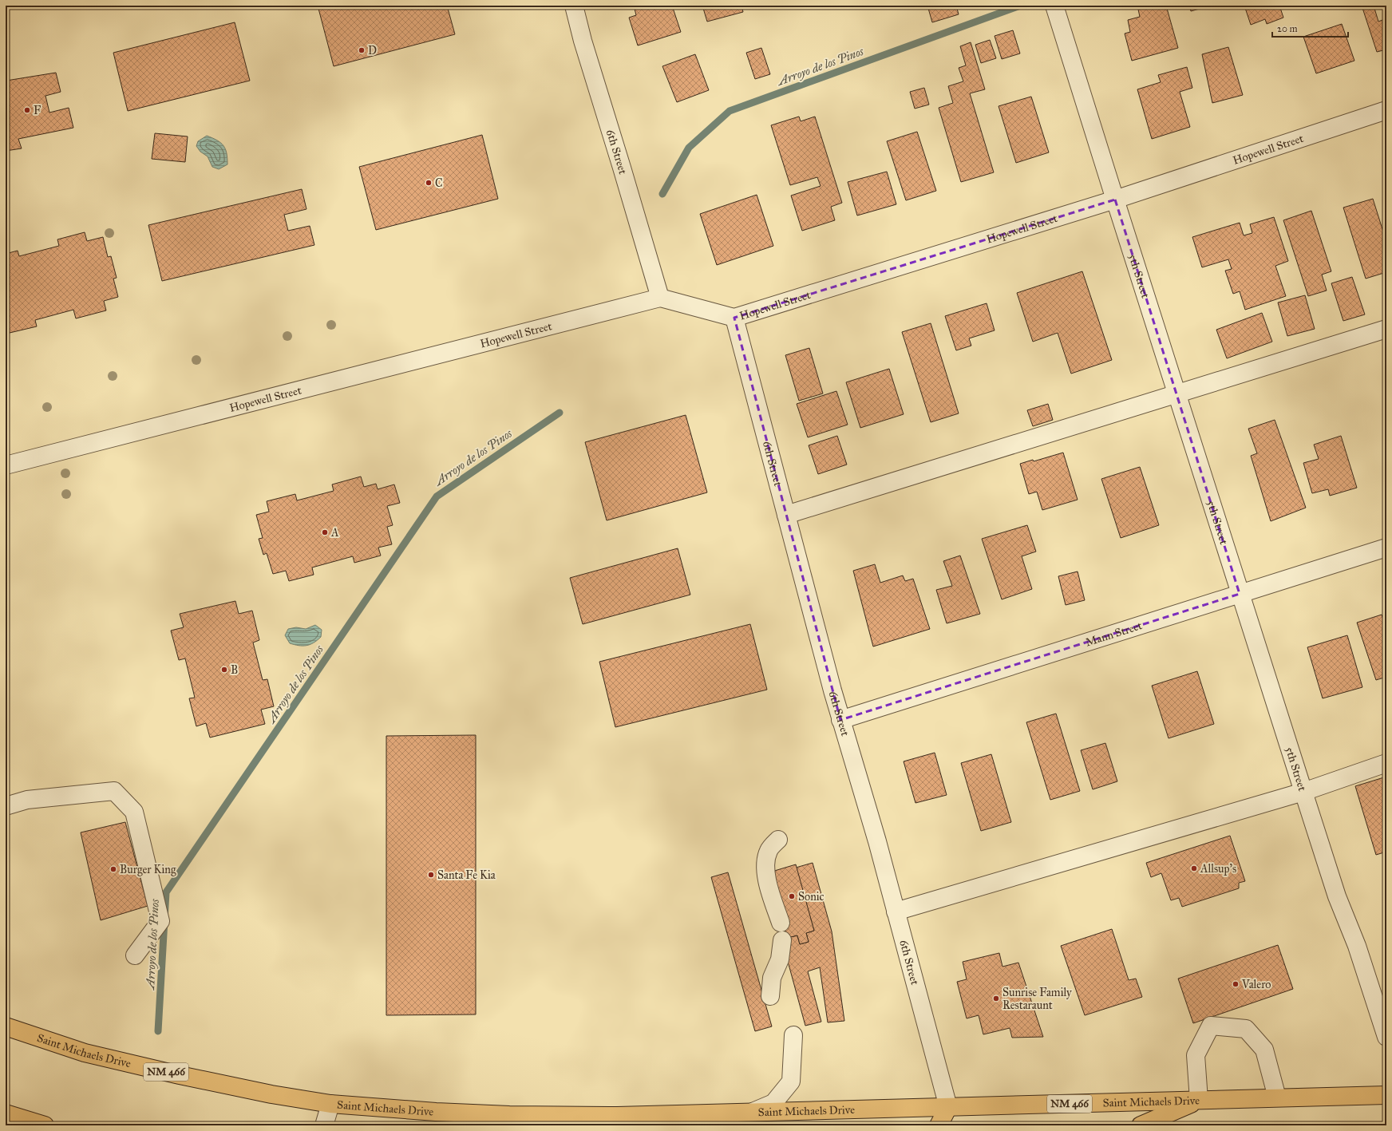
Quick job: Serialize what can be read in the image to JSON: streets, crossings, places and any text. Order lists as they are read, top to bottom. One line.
{"streets":{"main road":["Saint Michaels Drive","NM 466"],"street":["Hopewell Street","6th Street","5th Street","Mann Street"]},"crossings":[["Hopewell Street","6th Street"],["Hopewell Street","5th Street"],["6th Street","Mann Street"],["6th Street","Saint Michaels Drive"],["5th Street","Mann Street"]],"water":["Arroyo de los Pinos"],"places":["D","F","C","A","B","Allsup's","Burger King","Santa Fe Kia","Sonic","Valero","Sunrise Family Restaraunt"],"scale_bar":"20 m"}
